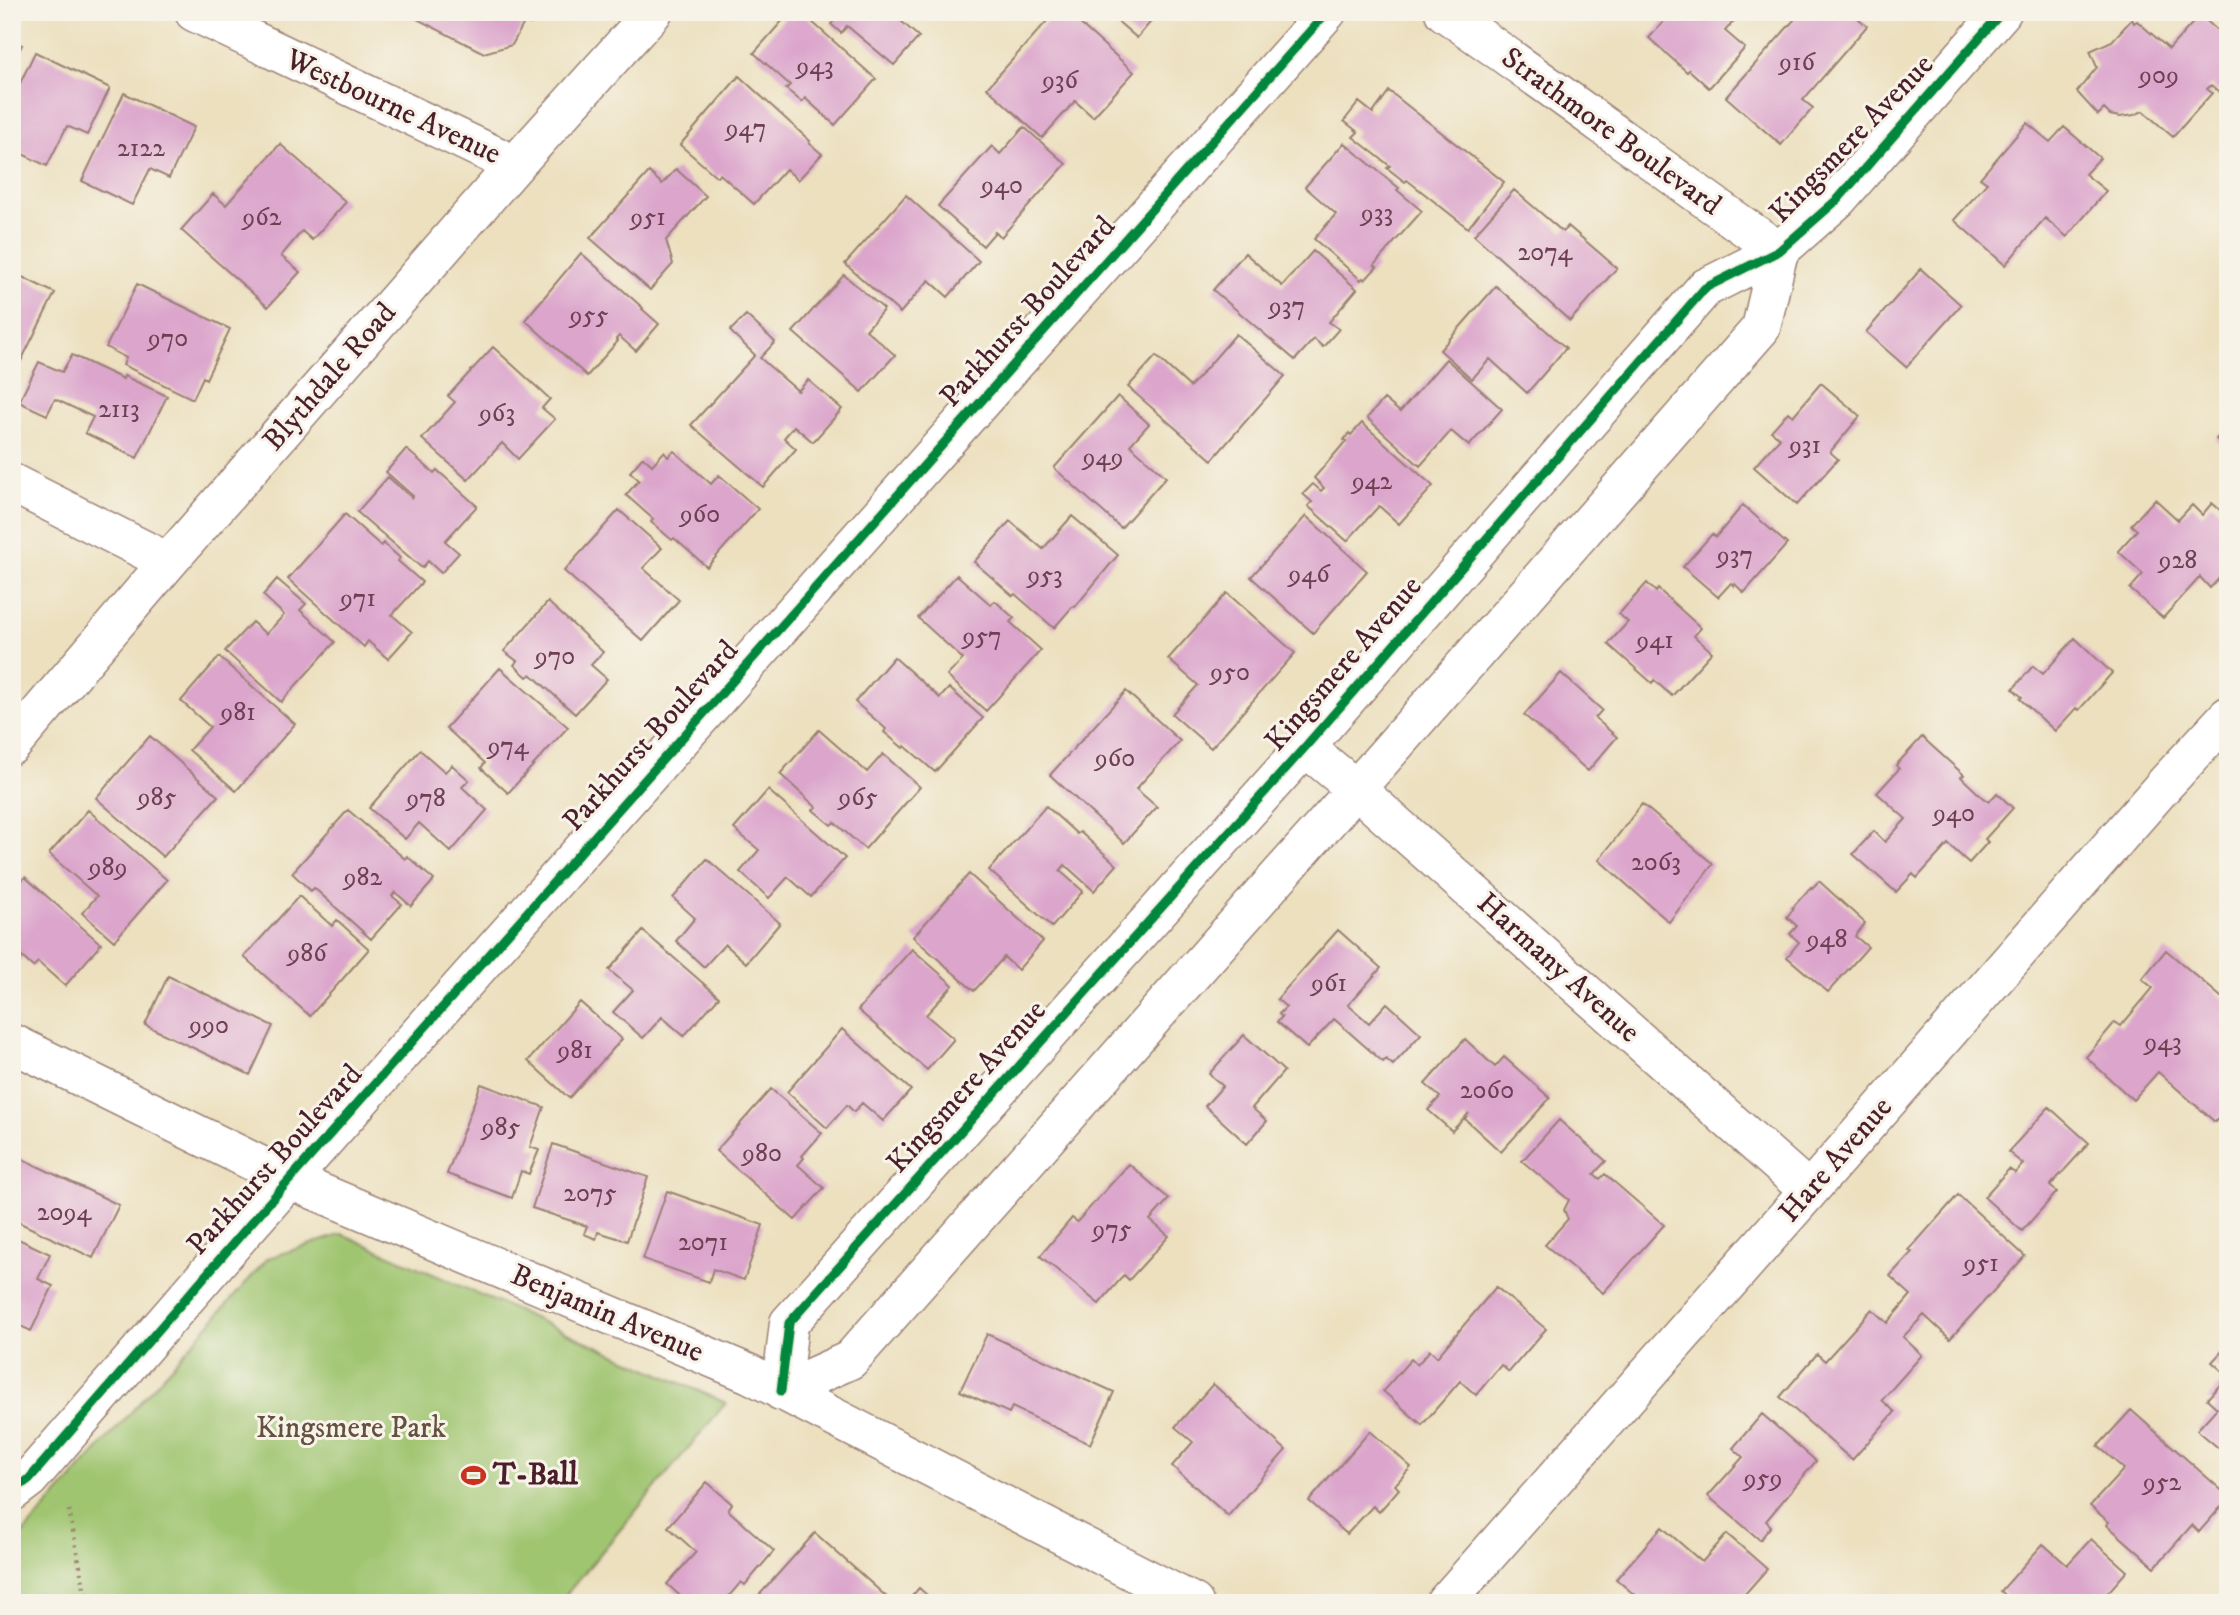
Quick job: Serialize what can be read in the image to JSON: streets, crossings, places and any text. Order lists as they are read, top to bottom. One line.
{"streets":{"street":["Westbourne Avenue","Strathmore Boulevard","Kingsmere Avenue","Parkhurst Boulevard","Blythdale Road","Harmany Avenue","Hare Avenue","Benjamin Avenue"]},"crossings":[["Westbourne Avenue","Blythdale Road"],["Strathmore Boulevard","Kingsmere Avenue"],["Kingsmere Avenue","Harmany Avenue"],["Kingsmere Avenue","Benjamin Avenue"],["Parkhurst Boulevard","Benjamin Avenue"],["Harmany Avenue","Hare Avenue"]],"parks":["Kingsmere Park"],"places":{"sports":["T-Ball"]},"house_numbers":["916","943","909","936","947","2122","940","933","962","951","2074","937","955","970","2113","963","931","949","942","960","937","928","946","953","971","957","941","970","950","981","974","960","985","965","978","940","2063","989","982","948","986","961","990","943","981","2060","985","980","2075","2094","975","2071","951","959","952"]}
